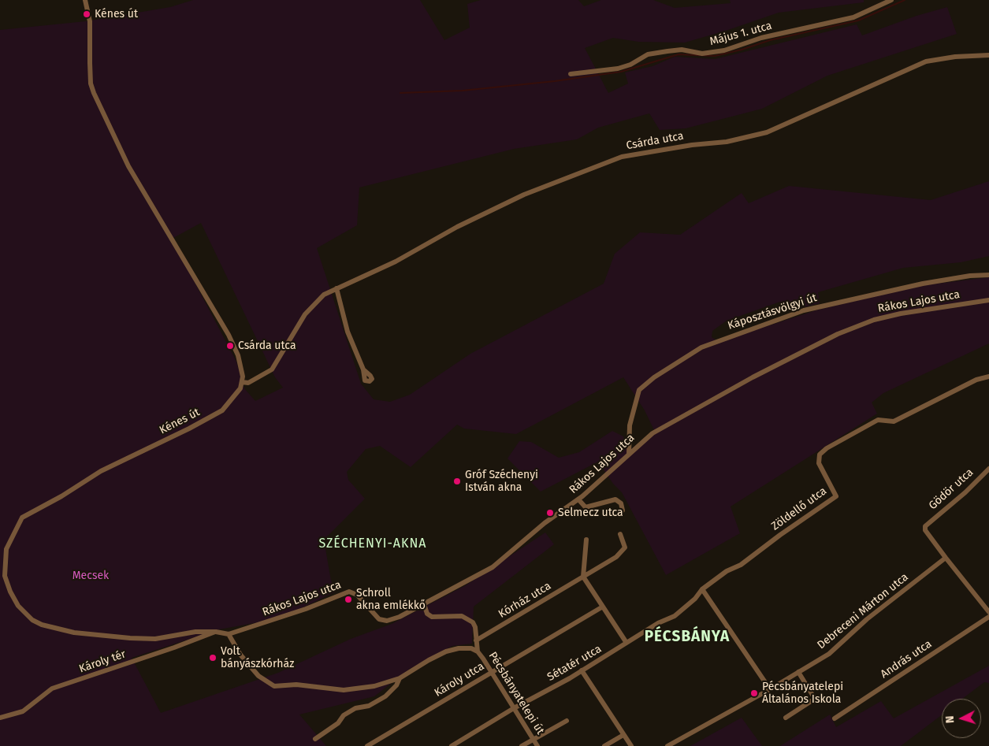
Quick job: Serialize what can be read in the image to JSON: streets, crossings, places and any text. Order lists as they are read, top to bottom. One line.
{"streets":{"street":["Május 1. utca","Csárda utca","Rákos Lajos utca","Káposztásvölgyi út","Kénes út","Gödör utca","Zöldellő utca","Kórház utca","Debreceni Márton utca","András utca","Károly tér","Sétatér utca","Károly utca","Pécsbányatelepi út"]},"crossings":[["Csárda utca","Kénes út"],["Rákos Lajos utca","Káposztásvölgyi út"],["Rákos Lajos utca","Kénes út"],["Rákos Lajos utca","Pécsbányatelepi út"],["Kénes út","Károly tér"],["Kénes út","Pécsbányatelepi út"],["Gödör utca","Debreceni Márton utca"],["Zöldellő utca","Sétatér utca"],["Sétatér utca","Pécsbányatelepi út"],["Károly utca","Pécsbányatelepi út"]],"districts":["SZÉCHENYI-AKNA","PÉCSBÁNYA"],"parks":["Mecsek"],"places":["Kénes út","Csárda utca","Gróf Széchenyi István akna","Selmecz utca","Schroll akna emlékkő","Volt bányászkórház","Pécsbányatelepi Általános Iskola"],"north":"left"}
